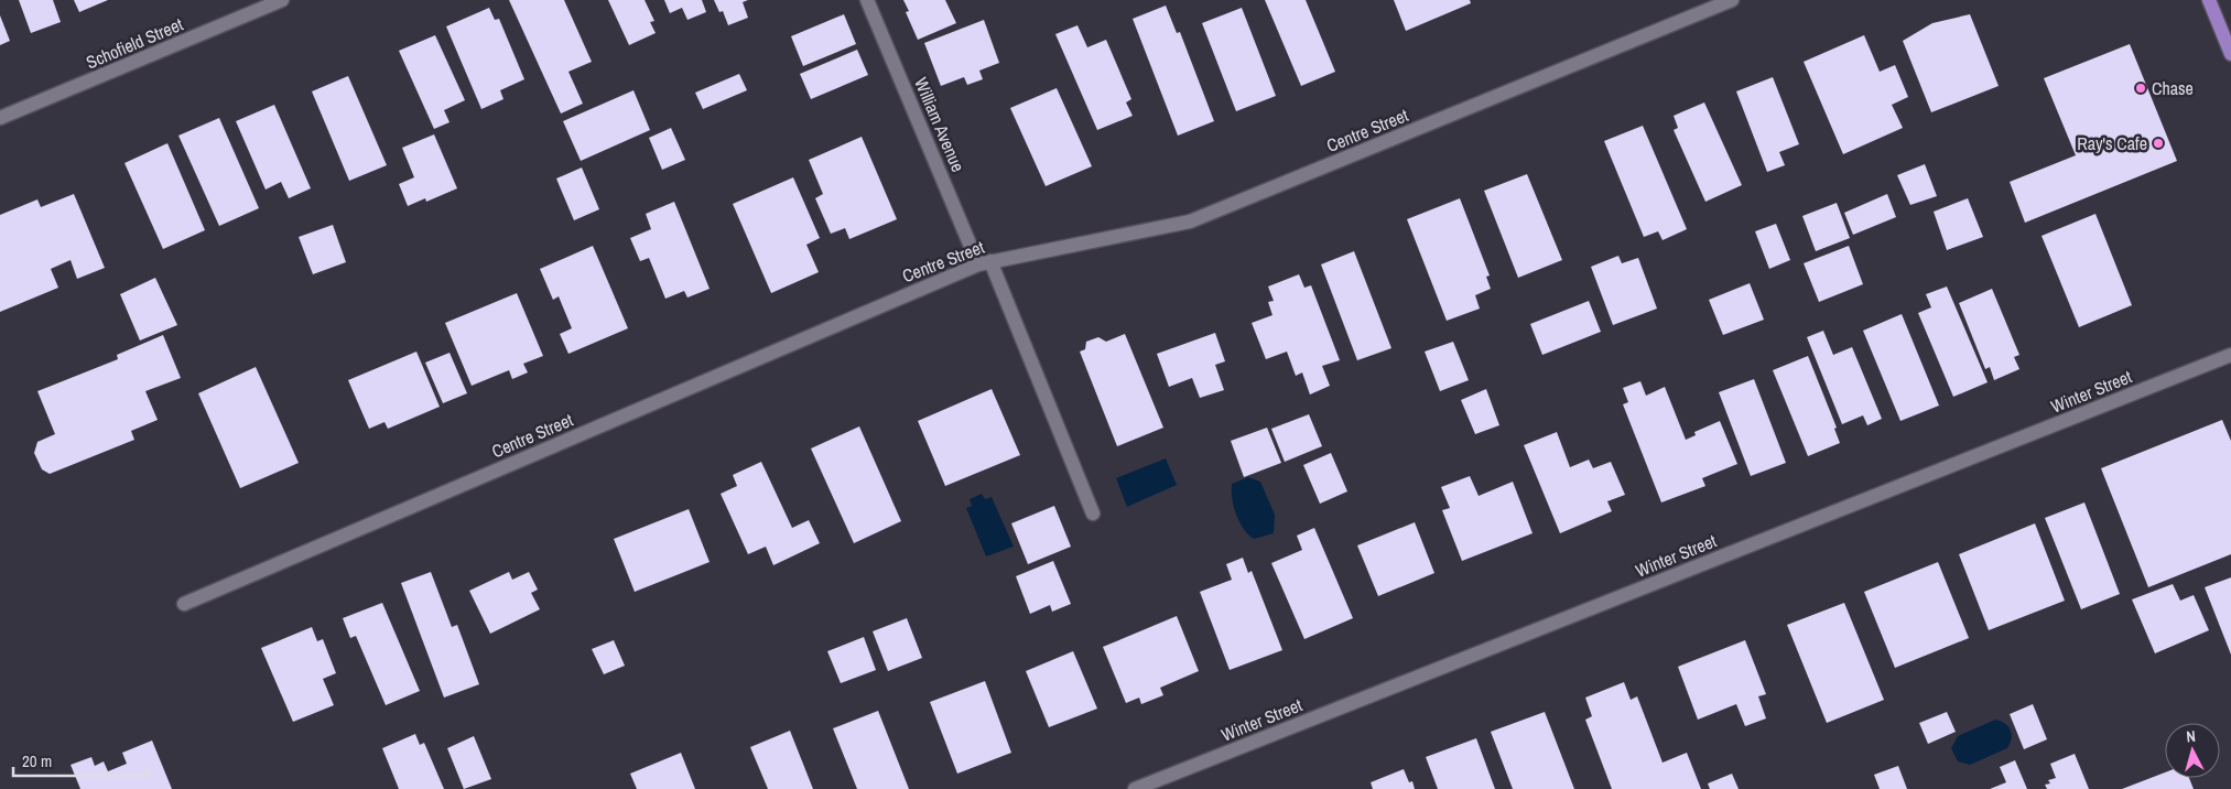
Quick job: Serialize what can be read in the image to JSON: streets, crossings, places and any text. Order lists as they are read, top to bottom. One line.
{"streets":{"street":["Schofield Street","William Avenue","Centre Street","Winter Street"]},"crossings":[["William Avenue","Centre Street"]],"places":["Chase","Ray's Cafe"],"scale_bar":"20 m","north":"top"}
